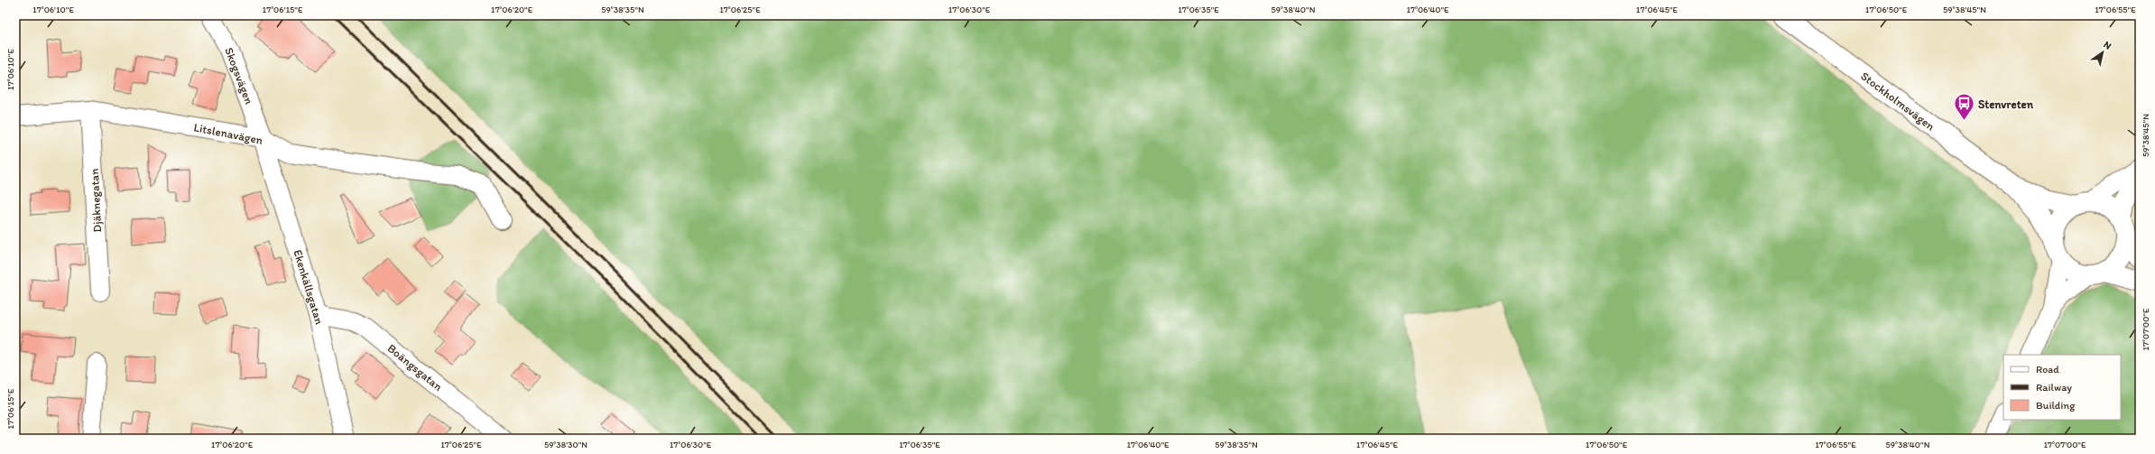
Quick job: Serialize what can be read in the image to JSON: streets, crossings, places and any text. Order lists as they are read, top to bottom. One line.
{"streets":{"main road":["Stockholmsvägen"],"street":["Skogsvägen","Litslenavägen","Djäknegatan","Ekenkällsgatan","Boängsgatan"]},"crossings":[["Skogsvägen","Litslenavägen"],["Skogsvägen","Ekenkällsgatan"],["Litslenavägen","Djäknegatan"],["Litslenavägen","Ekenkällsgatan"],["Ekenkällsgatan","Boängsgatan"]],"places":{"bus stop":["Stenvreten"]},"legend":["Road","Railway","Building"],"north":"top right","coordinates":["17°06'10\"E","17°06'15\"E","17°06'20\"E","59°38'35\"N","17°06'25\"E","17°06'30\"E","17°06'35\"E","59°38'40\"N","17°06'40\"E","17°06'45\"E","17°06'50\"E","59°38'45\"N","17°06'55\"E","17°07'00\"E","59°38'30\"N"]}
